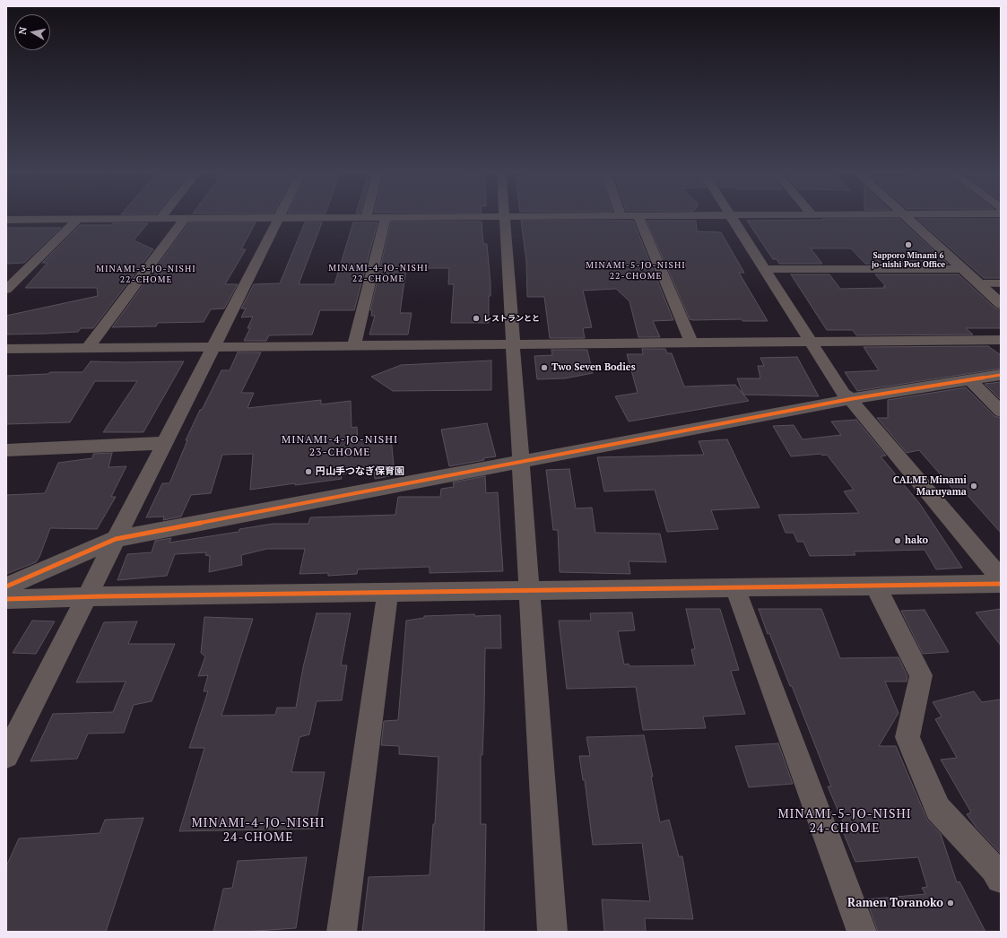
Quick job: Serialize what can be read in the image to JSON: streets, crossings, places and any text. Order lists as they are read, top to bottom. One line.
{"districts":["MINAMI-5-JO-NISHI 22-CHOME","MINAMI-4-JO-NISHI 22-CHOME","MINAMI-3-JO-NISHI 22-CHOME","MINAMI-4-JO-NISHI 23-CHOME","MINAMI-5-JO-NISHI 24-CHOME","MINAMI-4-JO-NISHI 24-CHOME"],"places":["Sapporo Minami 6 jo-nishi Post Office","レストランとと","Two Seven Bodies","円山手つなぎ保育園","CALME Minami Maruyama","hako","Ramen Toranoko"],"north":"left"}
